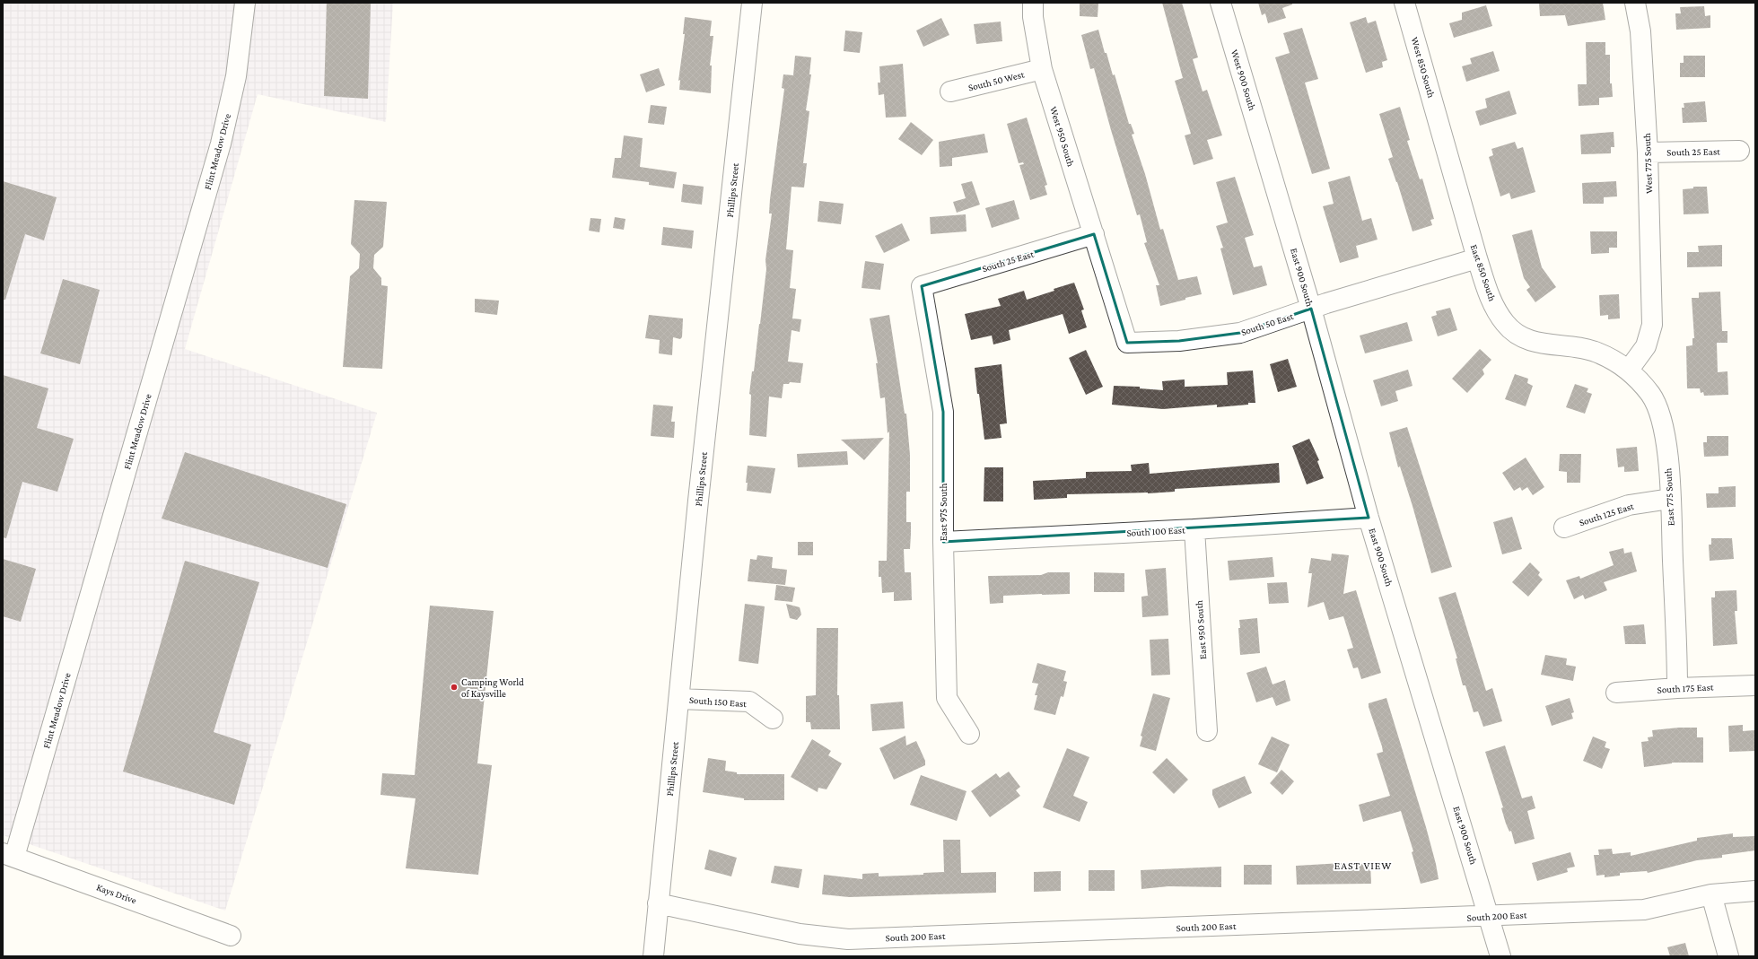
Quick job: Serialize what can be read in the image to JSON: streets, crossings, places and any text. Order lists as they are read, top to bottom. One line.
{"streets":{"street":["West 850 South","West 900 South","South 50 West","West 950 South","Flint Meadow Drive","South 25 East","West 775 South","Phillips Street","East 850 South","East 900 South","South 50 East","East 775 South","East 975 South","South 125 East","South 100 East","East 950 South","South 175 East","South 150 East","Kays Drive","South 200 East"]},"crossings":[["West 850 South","East 850 South"],["West 900 South","East 900 South"],["South 50 West","West 950 South"],["West 950 South","South 25 East"],["West 950 South","South 50 East"],["Flint Meadow Drive","Kays Drive"],["South 25 East","West 775 South"],["South 25 East","East 975 South"],["West 775 South","East 850 South"],["West 775 South","East 775 South"],["Phillips Street","South 150 East"],["Phillips Street","South 200 East"],["East 850 South","South 50 East"],["East 850 South","East 775 South"],["East 900 South","South 50 East"],["East 900 South","South 100 East"],["East 900 South","South 200 East"],["East 775 South","South 125 East"],["East 775 South","South 175 East"],["East 975 South","South 100 East"],["South 100 East","East 950 South"]],"districts":["EAST VIEW"],"places":["Camping World of Kaysville"]}
